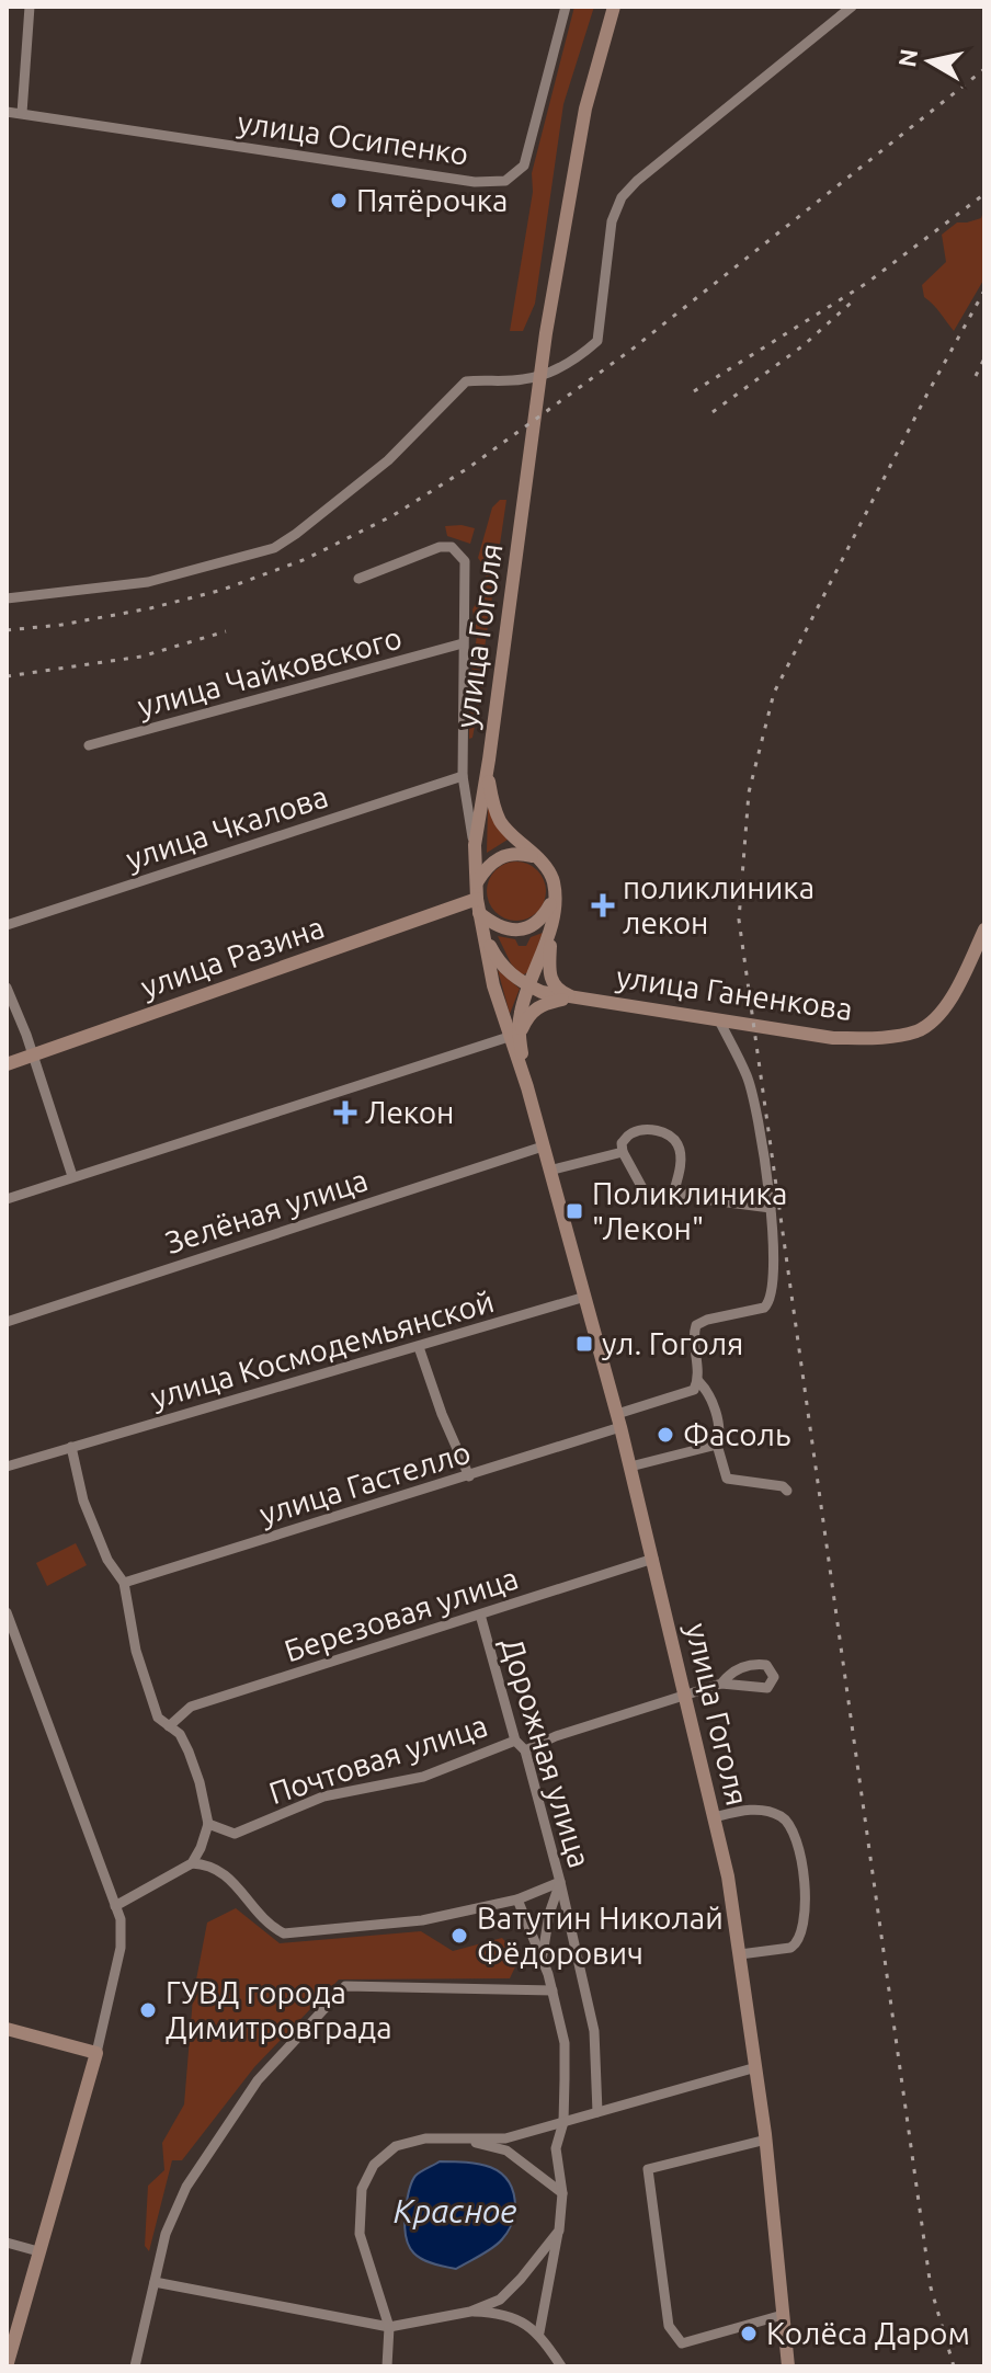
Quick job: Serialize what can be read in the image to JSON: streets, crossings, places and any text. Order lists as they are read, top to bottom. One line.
{"streets":{"main road":["улица Гоголя","улица Разина","улица Ганенкова"],"street":["улица Осипенко","улица Чайковского","улица Чкалова","Зелёная улица","улица Космодемьянской","улица Гастелло","Березовая улица","Дорожная улица","Почтовая улица"]},"crossings":[["улица Гоголя","Зелёная улица"],["улица Гоголя","улица Космодемьянской"],["улица Гоголя","улица Гастелло"],["улица Гоголя","Березовая улица"],["Березовая улица","Дорожная улица"],["Дорожная улица","Почтовая улица"]],"water":["Красное"],"places":{"other":["Пятёрочка","Фасоль","Ватутин Николай Фёдорович","ГУВД города Димитровграда","Колёса Даром"],"health":["поликлиника лекон","Лекон"],"transit":["Поликлиника \"Лекон\"","ул. Гоголя"]},"north":"left"}
